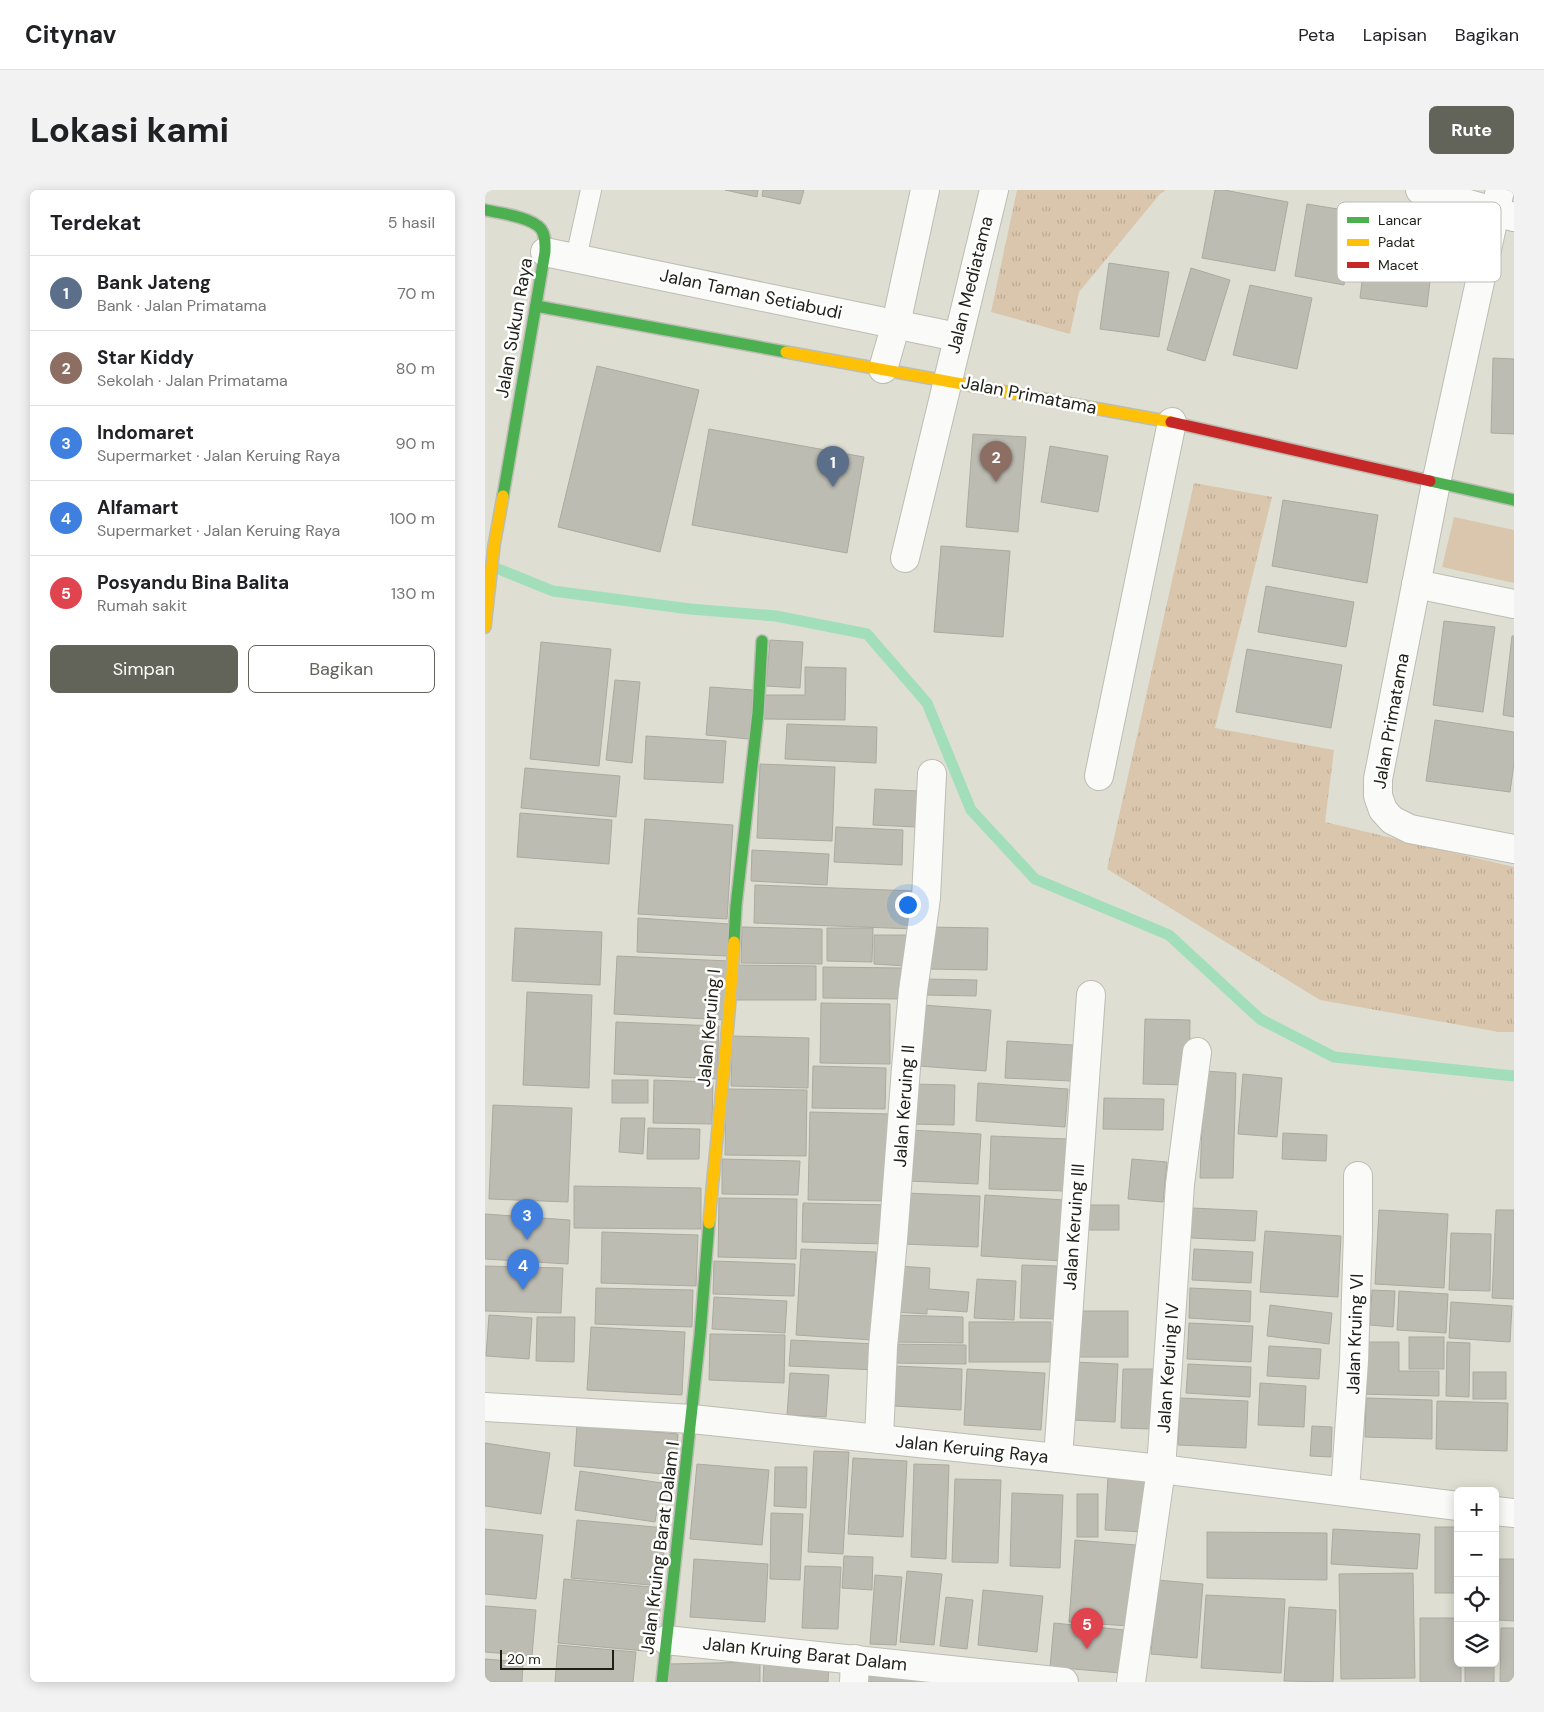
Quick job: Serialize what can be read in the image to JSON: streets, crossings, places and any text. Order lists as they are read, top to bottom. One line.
{"streets":{"street":["Jalan Mediatama","Jalan Taman Setiabudi","Jalan Sukun Raya","Jalan Primatama","Jalan Keruing I","Jalan Keruing II","Jalan Keruing III","Jalan Kruing VI","Jalan Keruing IV","Jalan Keruing Raya","Jalan Kruing Barat Dalam I","Jalan Kruing Barat Dalam"]},"crossings":[["Jalan Mediatama","Jalan Taman Setiabudi"],["Jalan Mediatama","Jalan Primatama"],["Jalan Taman Setiabudi","Jalan Sukun Raya"],["Jalan Keruing I","Jalan Keruing Raya"],["Jalan Keruing I","Jalan Kruing Barat Dalam I"],["Jalan Keruing II","Jalan Keruing Raya"],["Jalan Keruing III","Jalan Keruing Raya"],["Jalan Kruing VI","Jalan Keruing Raya"],["Jalan Keruing IV","Jalan Keruing Raya"],["Jalan Keruing Raya","Jalan Kruing Barat Dalam I"],["Jalan Kruing Barat Dalam I","Jalan Kruing Barat Dalam"]],"legend":["Lancar","Padat","Macet"],"scale_bar":"20 m","page":{"header":"Citynav","nav":["Peta","Lapisan","Bagikan"],"buttons":["Rute",["Simpan","Bagikan"]],"title":"Lokasi kami","heading":["Terdekat","5 hasil"],"list":[{"mark":"1","name":"Bank Jateng","note":"Bank · Jalan Primatama","value":"70 m"},{"mark":"2","name":"Star Kiddy","note":"Sekolah · Jalan Primatama","value":"80 m"},{"mark":"3","name":"Indomaret","note":"Supermarket · Jalan Keruing Raya","value":"90 m"},{"mark":"4","name":"Alfamart","note":"Supermarket · Jalan Keruing Raya","value":"100 m"},{"mark":"5","name":"Posyandu Bina Balita","note":"Rumah sakit","value":"130 m"}],"pins":["2","1","3","4","5"],"map_buttons":["+","−"],"scale":"20 m"}}
